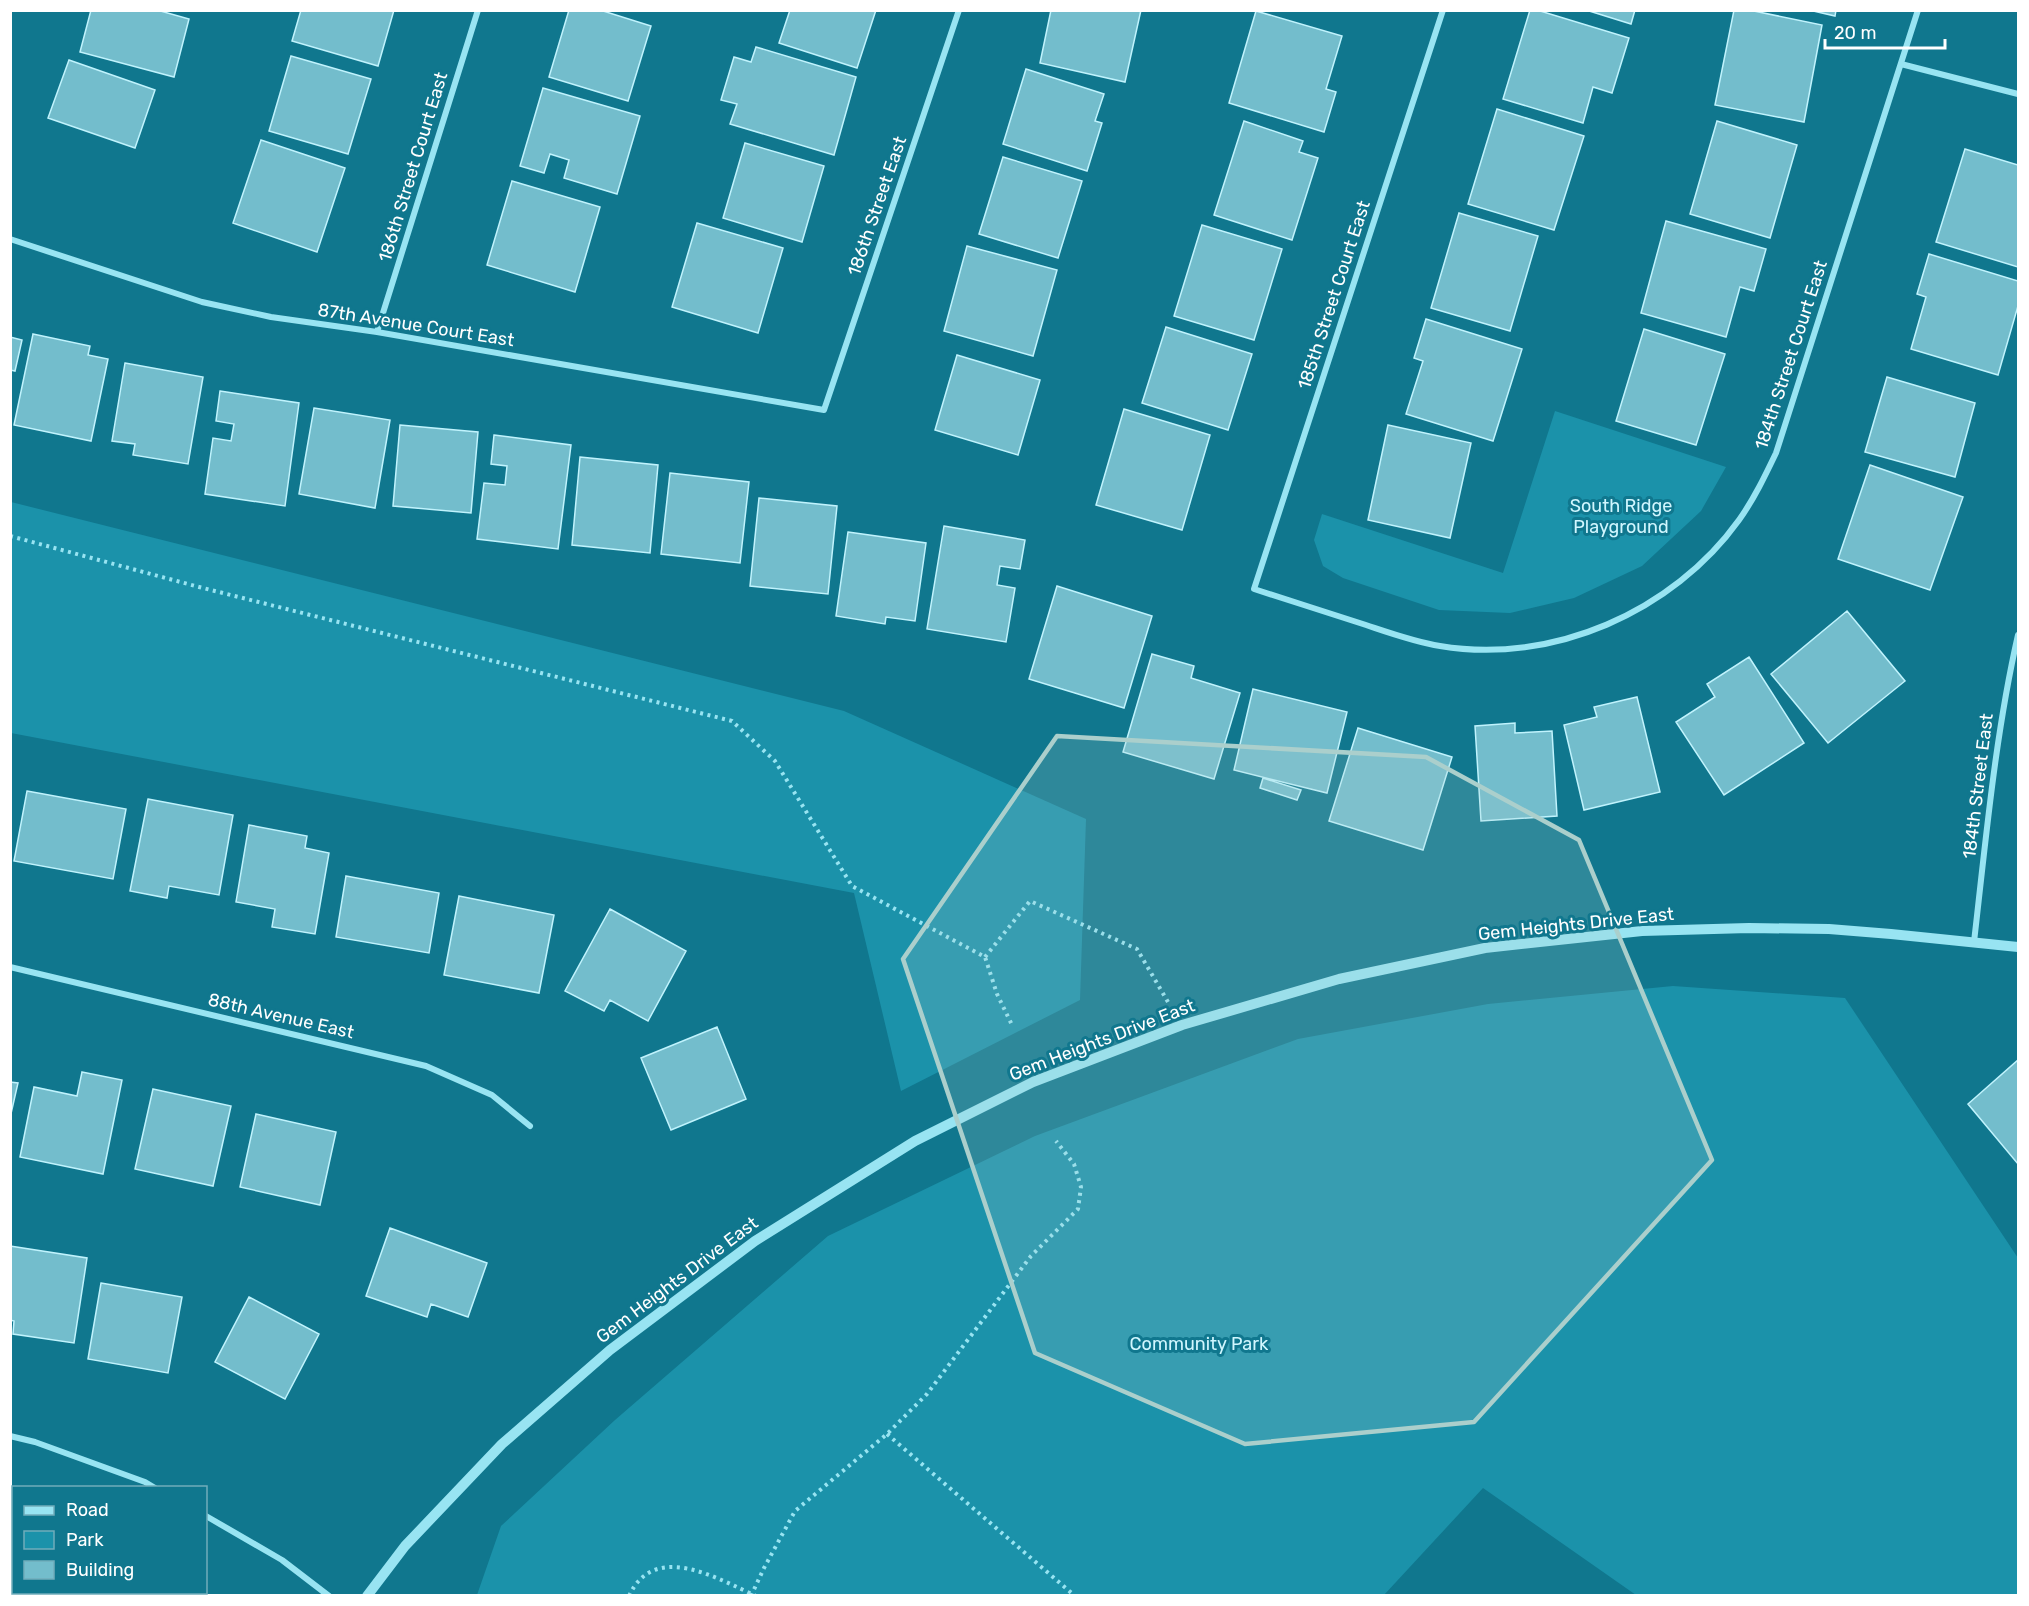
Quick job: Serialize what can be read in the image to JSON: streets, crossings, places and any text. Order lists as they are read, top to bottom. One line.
{"streets":{"street":["186th Street Court East","186th Street East","185th Street Court East","87th Avenue Court East","184th Street Court East","184th Street East","Gem Heights Drive East","88th Avenue East"]},"crossings":[["186th Street Court East","87th Avenue Court East"],["186th Street East","87th Avenue Court East"],["185th Street Court East","184th Street Court East"],["184th Street East","Gem Heights Drive East"]],"parks":["South Ridge Playground","Community Park"],"legend":["Road","Park","Building"],"scale_bar":"20 m"}
